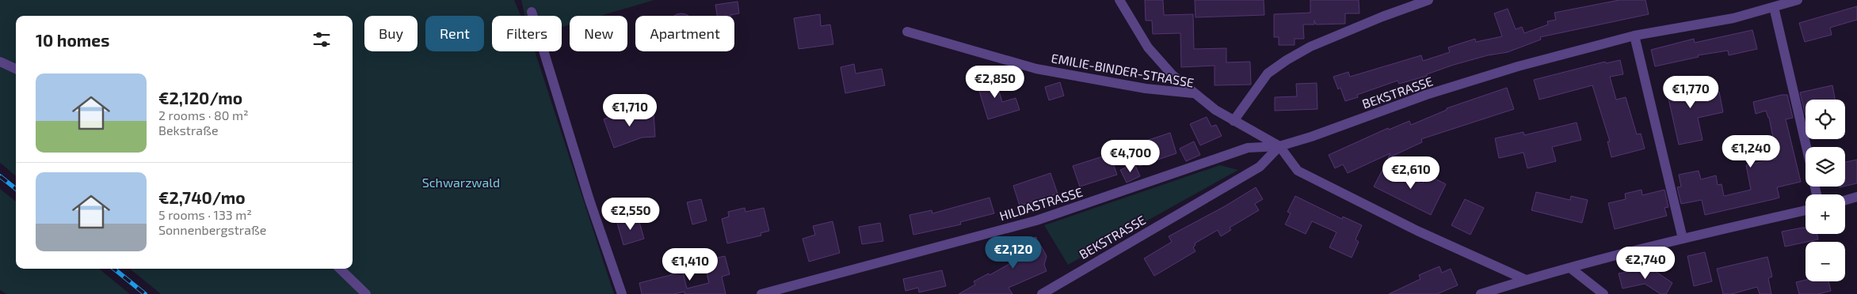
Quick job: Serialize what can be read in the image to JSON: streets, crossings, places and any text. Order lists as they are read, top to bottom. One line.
{"streets":{"street":["EMILIE-BINDER-STRASSE","BEKSTRASSE","HILDASTRASSE"]},"crossings":[["EMILIE-BINDER-STRASSE","BEKSTRASSE"],["EMILIE-BINDER-STRASSE","HILDASTRASSE"],["BEKSTRASSE","HILDASTRASSE"]],"parks":["Schwarzwald"],"page":{"chip":["Buy","Rent","Filters","New","Apartment"],"heading":"10 homes","list":[{"name":"€2,120/mo","note":"2 rooms · 80 m² · Bekstraße"},{"name":"€2,740/mo","note":"5 rooms · 133 m² · Sonnenbergstraße"}],"price":["€2,850","€1,770","€1,710","€1,240","€4,700","€2,610","€2,550","€2,120","€2,740","€1,410"],"map_buttons":["+","−"]}}
